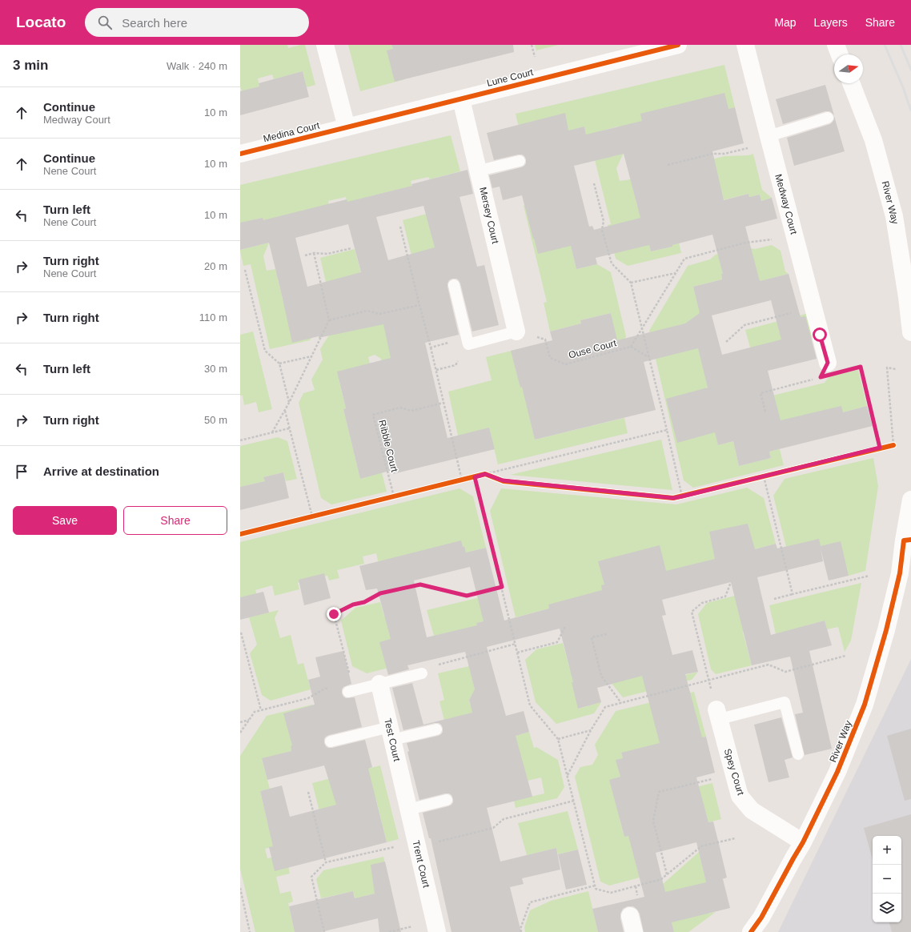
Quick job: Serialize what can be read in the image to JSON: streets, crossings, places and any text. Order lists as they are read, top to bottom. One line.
{"streets":{"street":["Lune Court","Medina Court","River Way","Medway Court","Mersey Court","Test Court","Spey Court","Trent Court"],"path":["Ouse Court","Ribble Court"]},"crossings":[["Lune Court","Medina Court"],["Lune Court","Mersey Court"],["River Way","Spey Court"],["Mersey Court","Ouse Court"],["Test Court","Trent Court"]],"north":"right","page":{"header":"Locato","search":"Search here","nav":["Map","Layers","Share"],"heading":["3 min","Walk · 240 m"],"list":[["Continue","Medway Court","10 m"],["Continue","Nene Court","10 m"],["Turn left","Nene Court","10 m"],["Turn right","Nene Court","20 m"],["Turn right","110 m"],["Turn left","30 m"],["Turn right","50 m"],"Arrive at destination"],"buttons":["Save","Share"],"map_buttons":["+","−"]}}
